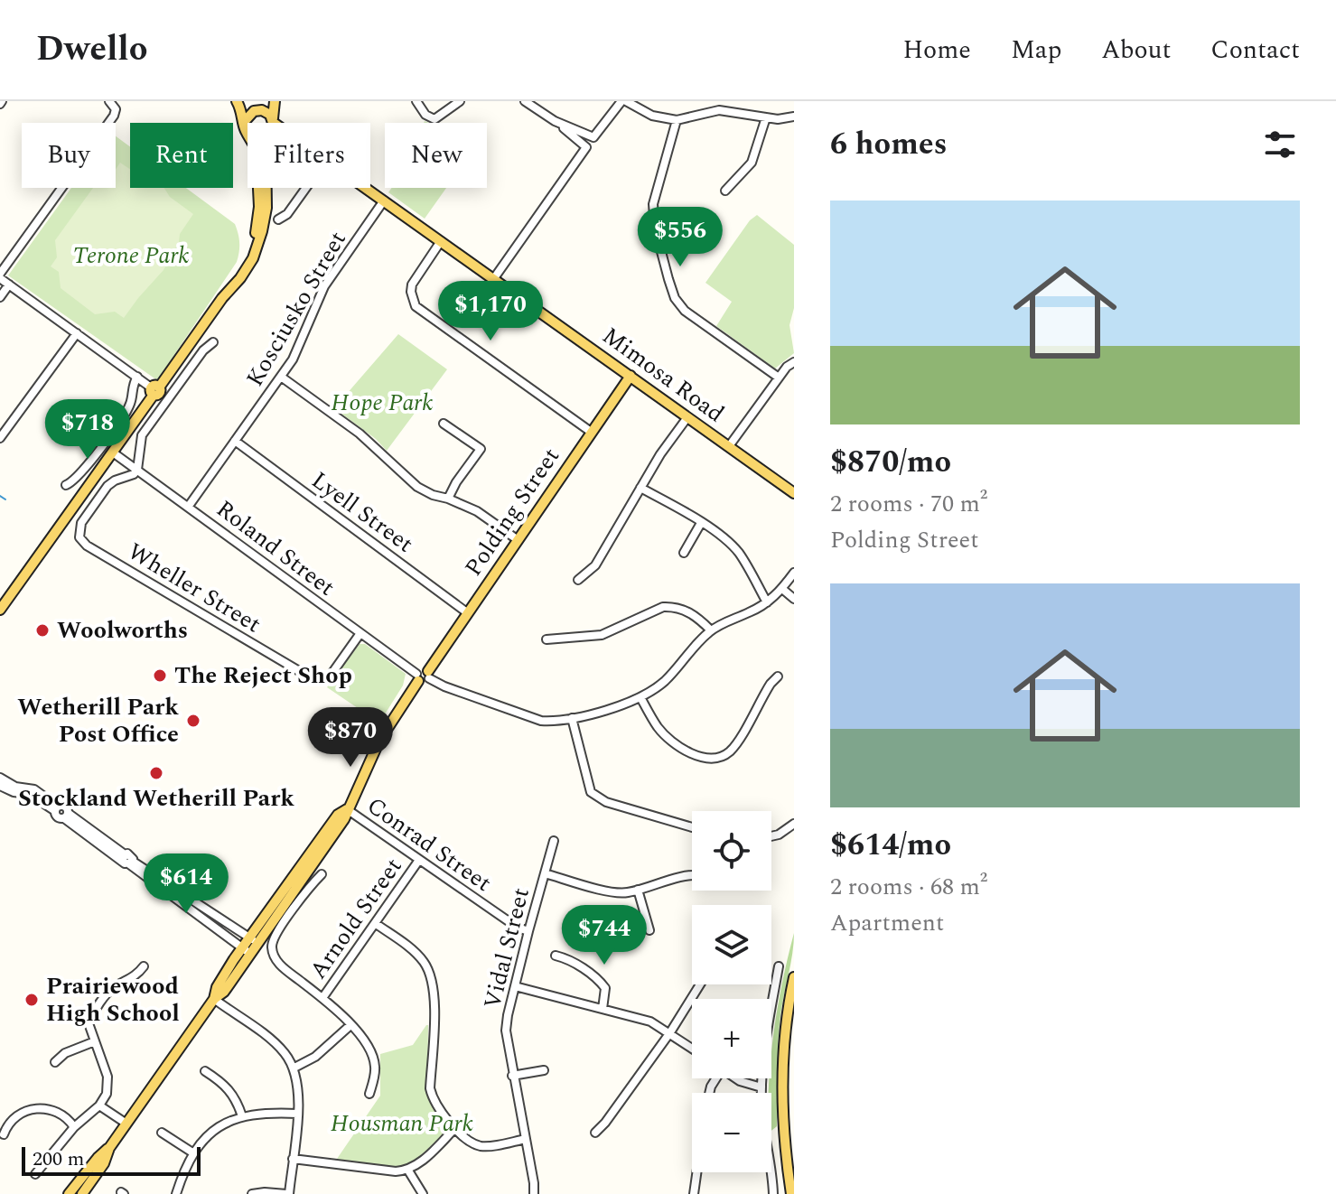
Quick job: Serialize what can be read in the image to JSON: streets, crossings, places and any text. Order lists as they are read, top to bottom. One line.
{"streets":{"main road":["Mimosa Road","Polding Street"],"street":["Kosciusko Street","Lyell Street","Roland Street","Wheller Street","Conrad Street","Arnold Street","Vidal Street"]},"crossings":[["Kosciusko Street","Mimosa Road"],["Kosciusko Street","Lyell Street"],["Kosciusko Street","Roland Street"],["Mimosa Road","Polding Street"],["Lyell Street","Polding Street"],["Roland Street","Wheller Street"],["Conrad Street","Arnold Street"],["Conrad Street","Vidal Street"]],"parks":["Terone Park","Hope Park","Housman Park"],"places":["Woolworths","The Reject Shop","Wetherill Park Post Office","Stockland Wetherill Park","Prairiewood High School"],"scale_bar":"200 m","page":{"header":"Dwello","nav":["Home","Map","About","Contact"],"heading":"6 homes","chip":["Buy","Rent","Filters","New"],"list":[{"name":"$870/mo","note":"2 rooms · 70 m² · Polding Street"},{"name":"$614/mo","note":"2 rooms · 68 m² · Apartment"}],"price":["$556","$1,170","$718","$870","$614","$744"],"map_buttons":["+","−"],"scale":"200 m"}}
